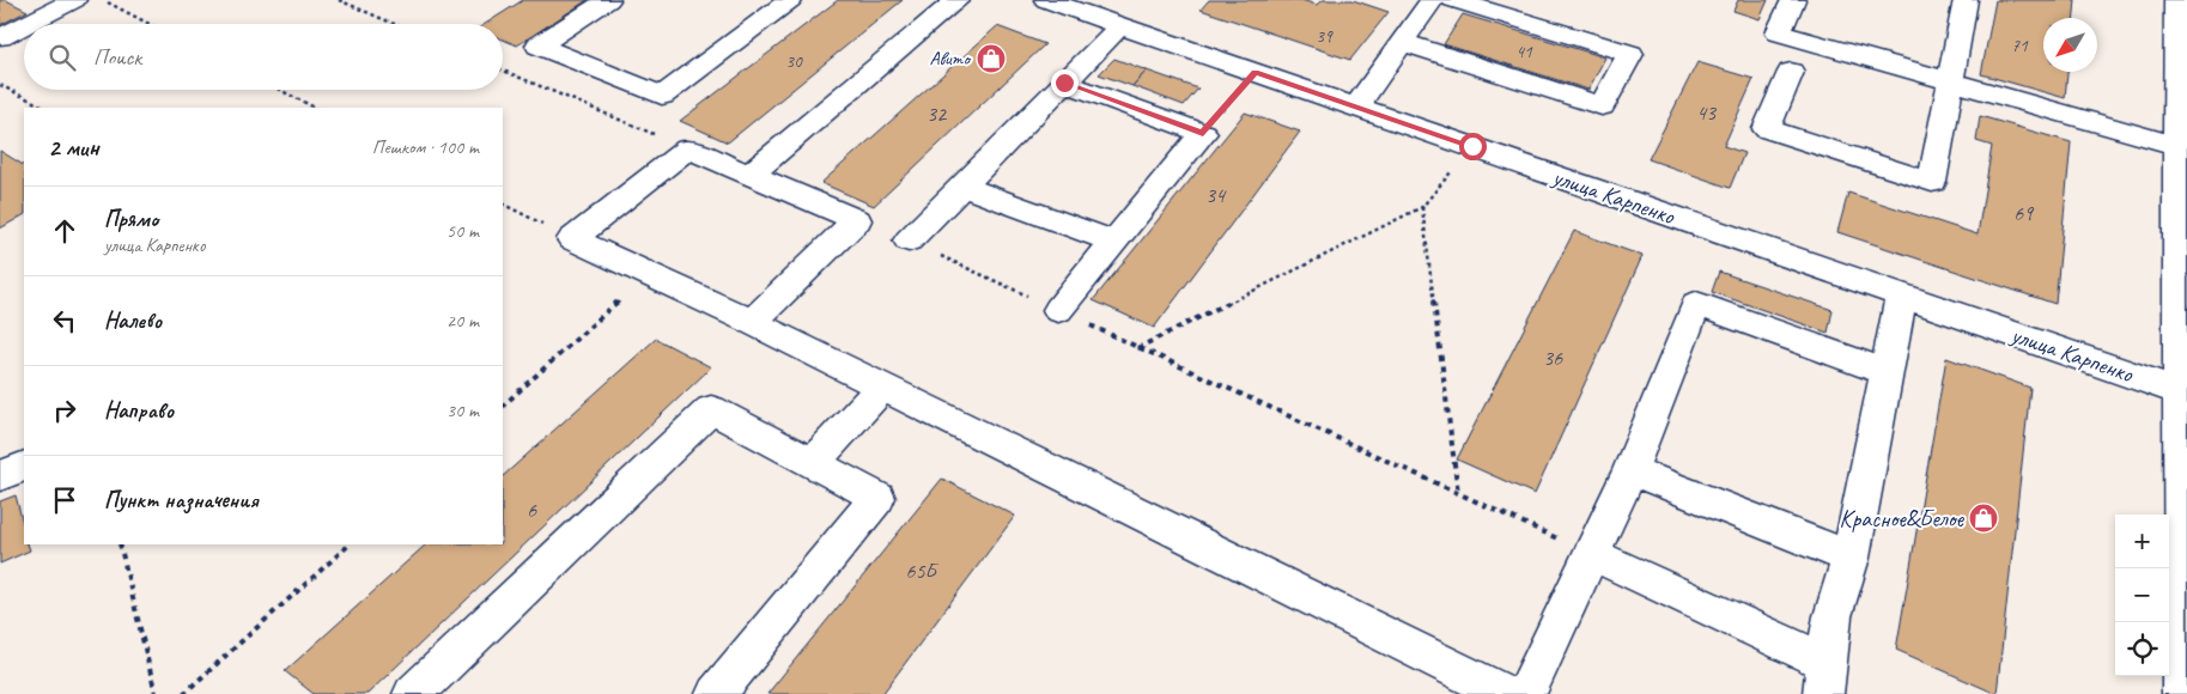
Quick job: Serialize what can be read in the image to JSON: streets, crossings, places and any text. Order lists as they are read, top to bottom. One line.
{"streets":{"street":["улица Карпенко"]},"places":{"shop":["Авито","Красное&Белое"]},"house_numbers":["39","71","41","30","43","32","34","69","36","6","65Б"],"north":"bottom left","page":{"search":"Поиск","heading":["2 мин","Пешком · 100 m"],"list":[["Прямо","улица Карпенко","50 m"],["Налево","20 m"],["Направо","30 m"],"Пункт назначения"],"map_buttons":["+","−"]}}
